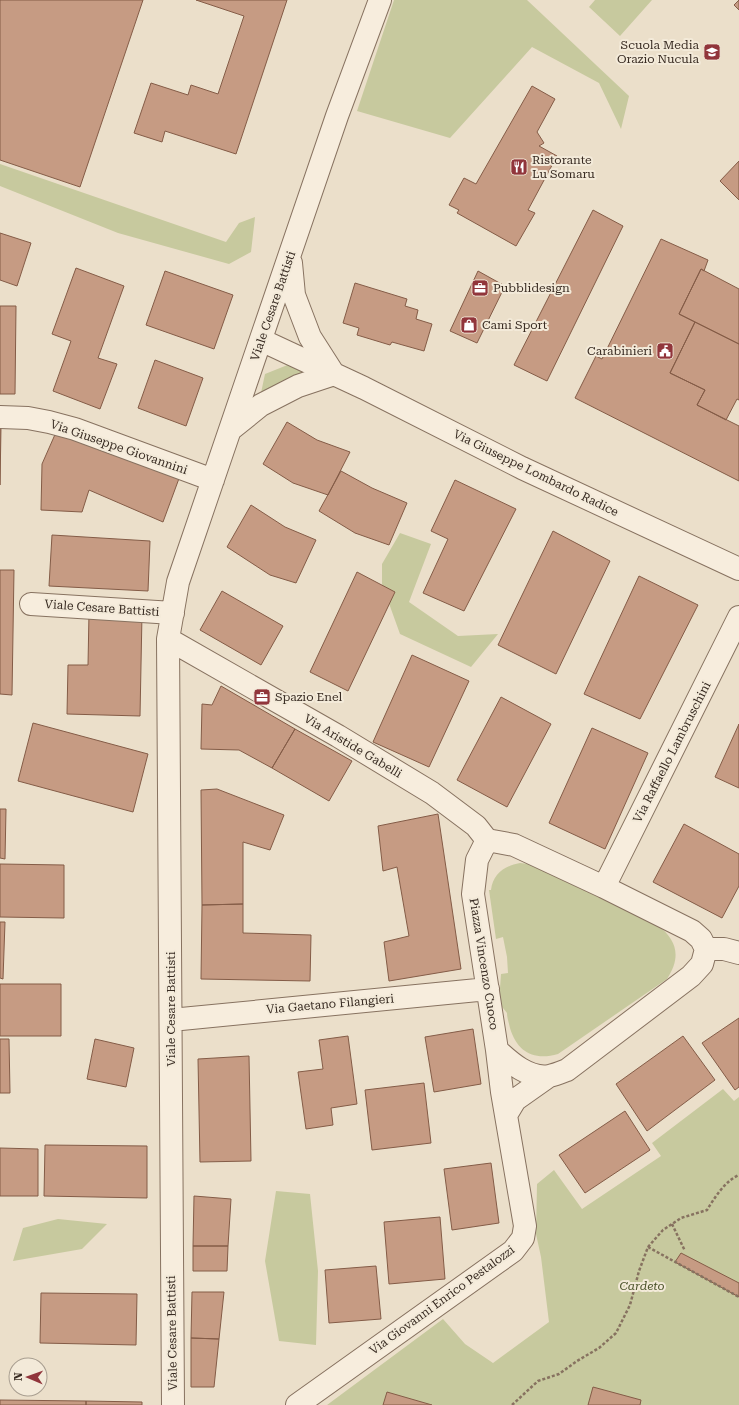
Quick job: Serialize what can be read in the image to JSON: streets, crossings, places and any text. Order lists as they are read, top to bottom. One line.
{"streets":{"street":["Viale Cesare Battisti","Via Giuseppe Giovannini","Via Giuseppe Lombardo Radice","Via Aristide Gabelli","Via Raffaello Lambruschini","Piazza Vincenzo Cuoco","Via Gaetano Filangieri","Via Giovanni Enrico Pestalozzi"]},"crossings":[["Viale Cesare Battisti","Via Giuseppe Giovannini"],["Viale Cesare Battisti","Via Giuseppe Lombardo Radice"],["Viale Cesare Battisti","Via Aristide Gabelli"],["Viale Cesare Battisti","Via Gaetano Filangieri"],["Via Aristide Gabelli","Piazza Vincenzo Cuoco"],["Piazza Vincenzo Cuoco","Via Gaetano Filangieri"],["Piazza Vincenzo Cuoco","Via Giovanni Enrico Pestalozzi"]],"parks":["Cardeto"],"places":{"school or university":["Scuola Media Orazio Nucula"],"restaurant":["Ristorante Lu Somaru"],"office":["Pubblidesign","Spazio Enel"],"shop":["Cami Sport"],"public building":["Carabinieri"]},"north":"left"}
